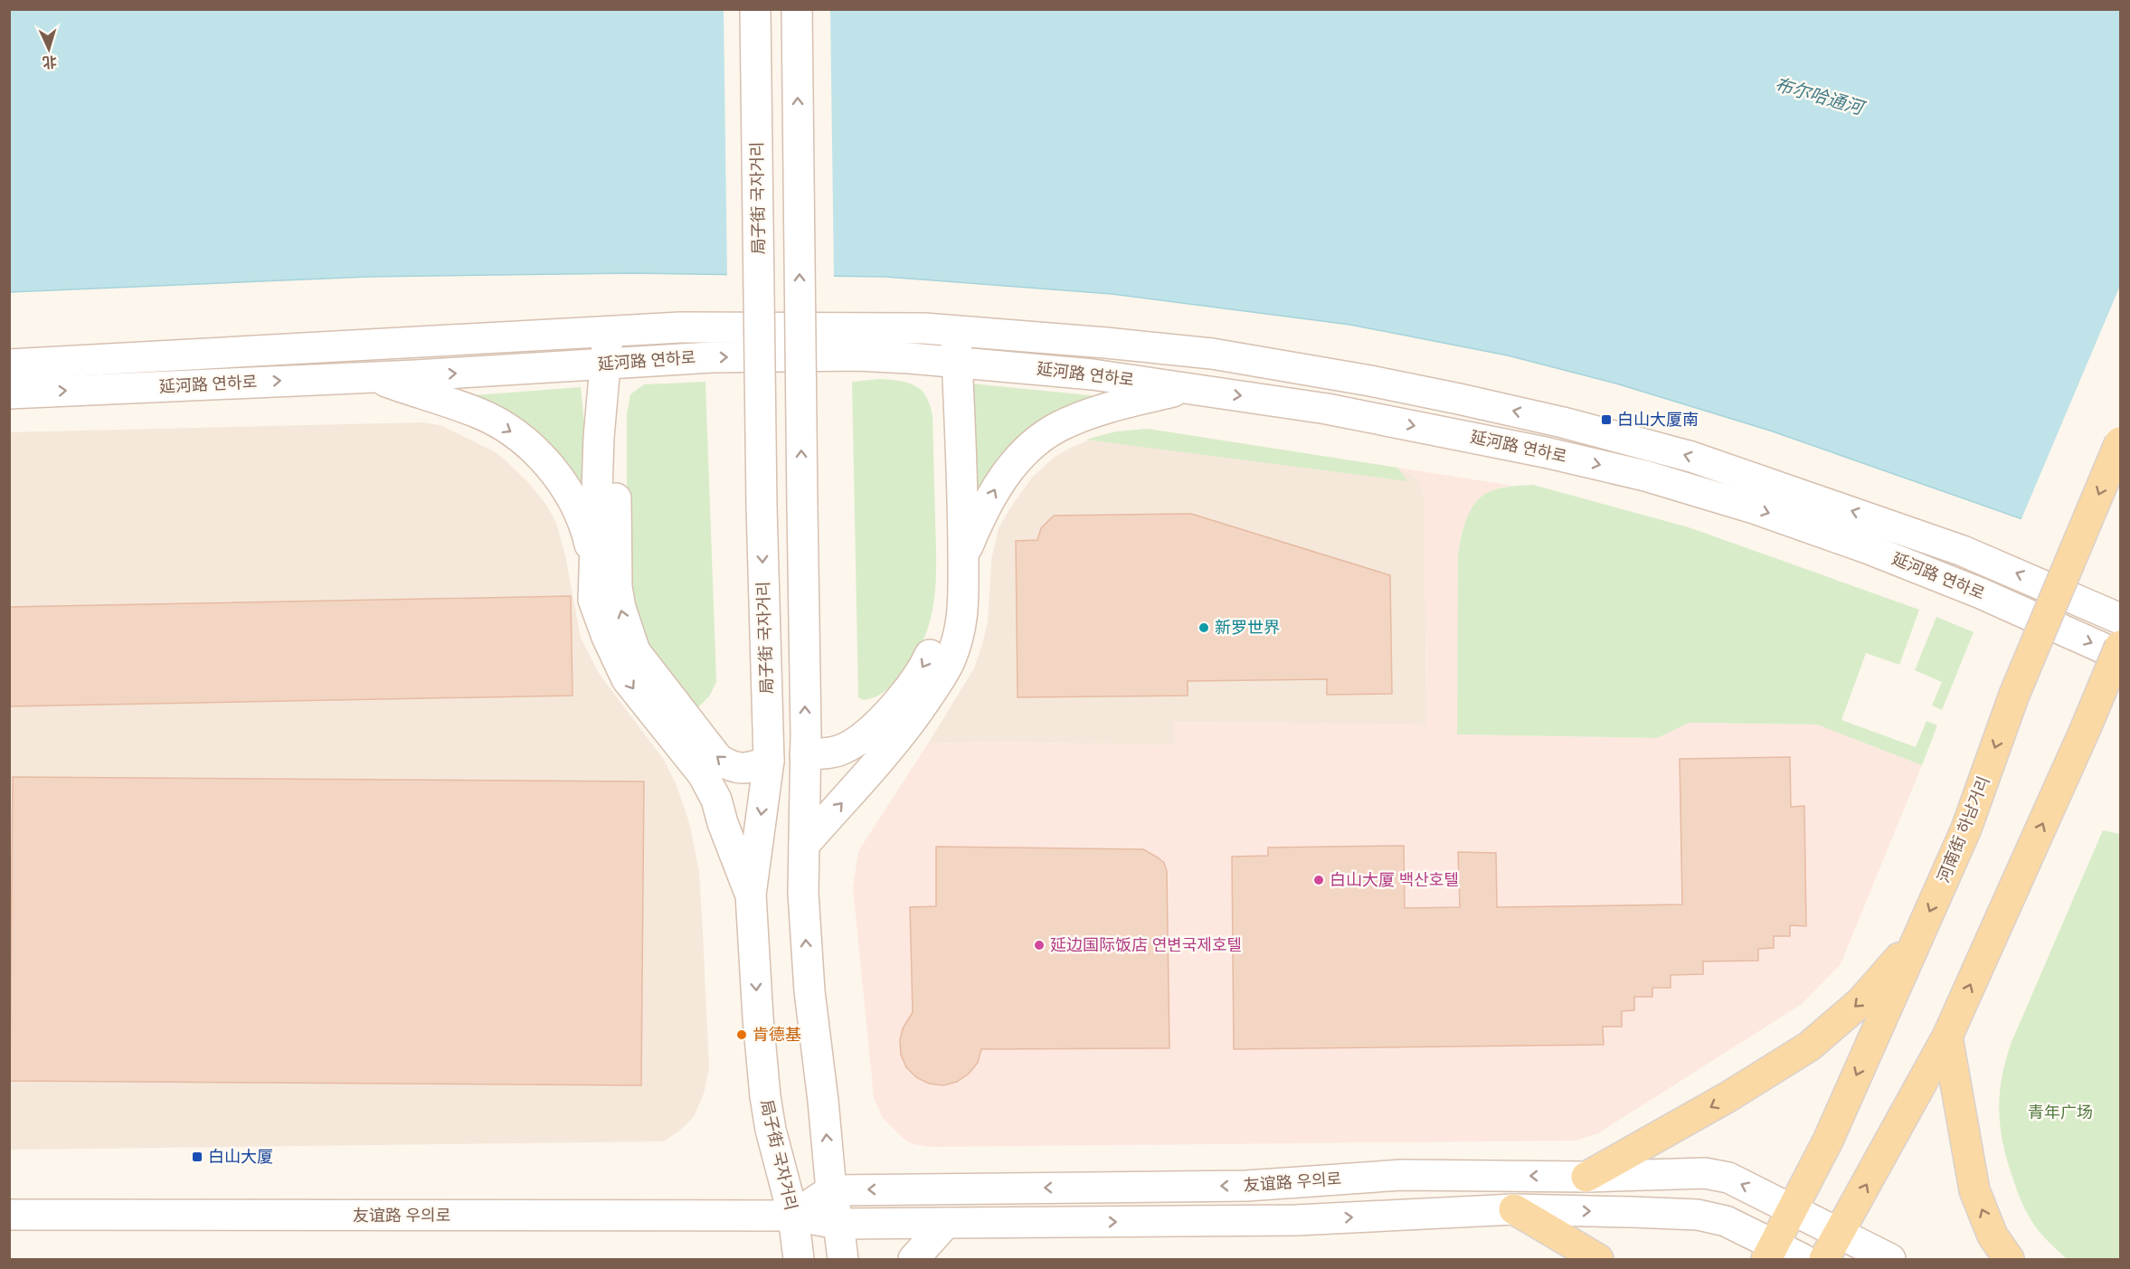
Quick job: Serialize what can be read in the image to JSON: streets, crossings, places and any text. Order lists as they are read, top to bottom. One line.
{"streets":{"main road":["局子街 국자거리","延河路 연하로","河南街 하남거리","友谊路 우의로"]},"crossings":[["局子街 국자거리","友谊路 우의로"],["河南街 하남거리","友谊路 우의로"]],"water":["布尔哈通河"],"parks":["青年广场"],"places":{"transit":["白山大厦南","白山大厦"],"other":["新罗世界","白山大厦 백산호텔","延边国际饭店 연변국제호텔","肯德基"]},"north":"bottom"}
